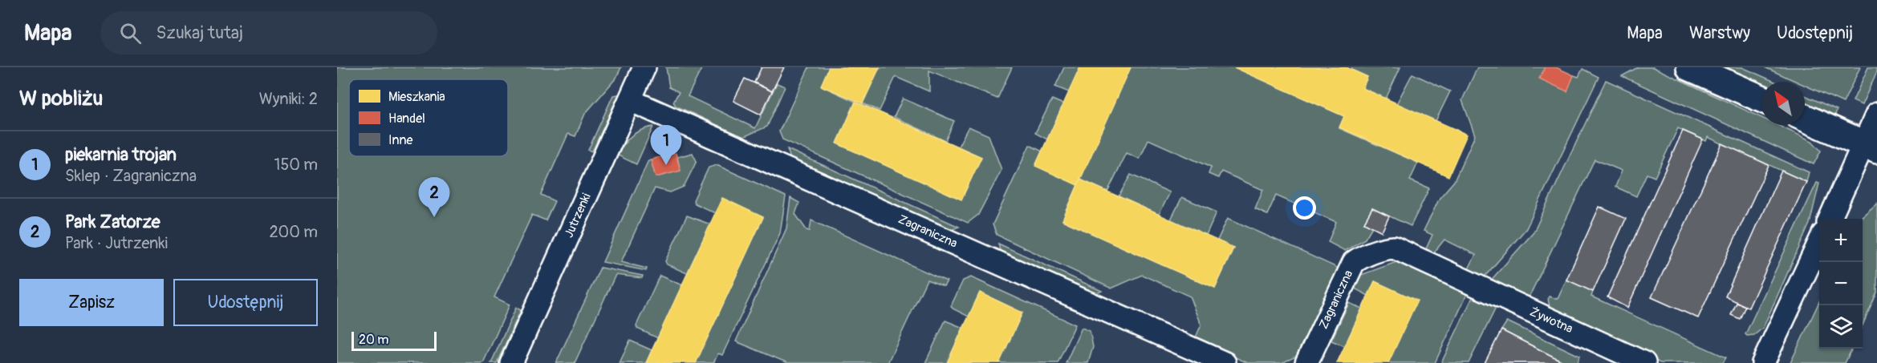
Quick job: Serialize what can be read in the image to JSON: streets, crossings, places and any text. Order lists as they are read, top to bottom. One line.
{"streets":{"street":["Jutrzenki","Zagraniczna","Żywotna"]},"crossings":[["Jutrzenki","Zagraniczna"],["Zagraniczna","Żywotna"]],"legend":["Mieszkania","Handel","Inne"],"scale_bar":"20 m","north":"top left","page":{"header":"Mapa","search":"Szukaj tutaj","nav":["Mapa","Warstwy","Udostępnij"],"heading":["W pobliżu","Wyniki: 2"],"pins":["1","2"],"list":[{"mark":"1","name":"piekarnia trojan","note":"Sklep · Zagraniczna","value":"150 m"},{"mark":"2","name":"Park Zatorze","note":"Park · Jutrzenki","value":"200 m"}],"map_buttons":["+","−"],"buttons":["Zapisz","Udostępnij"],"scale":"20 m"}}
